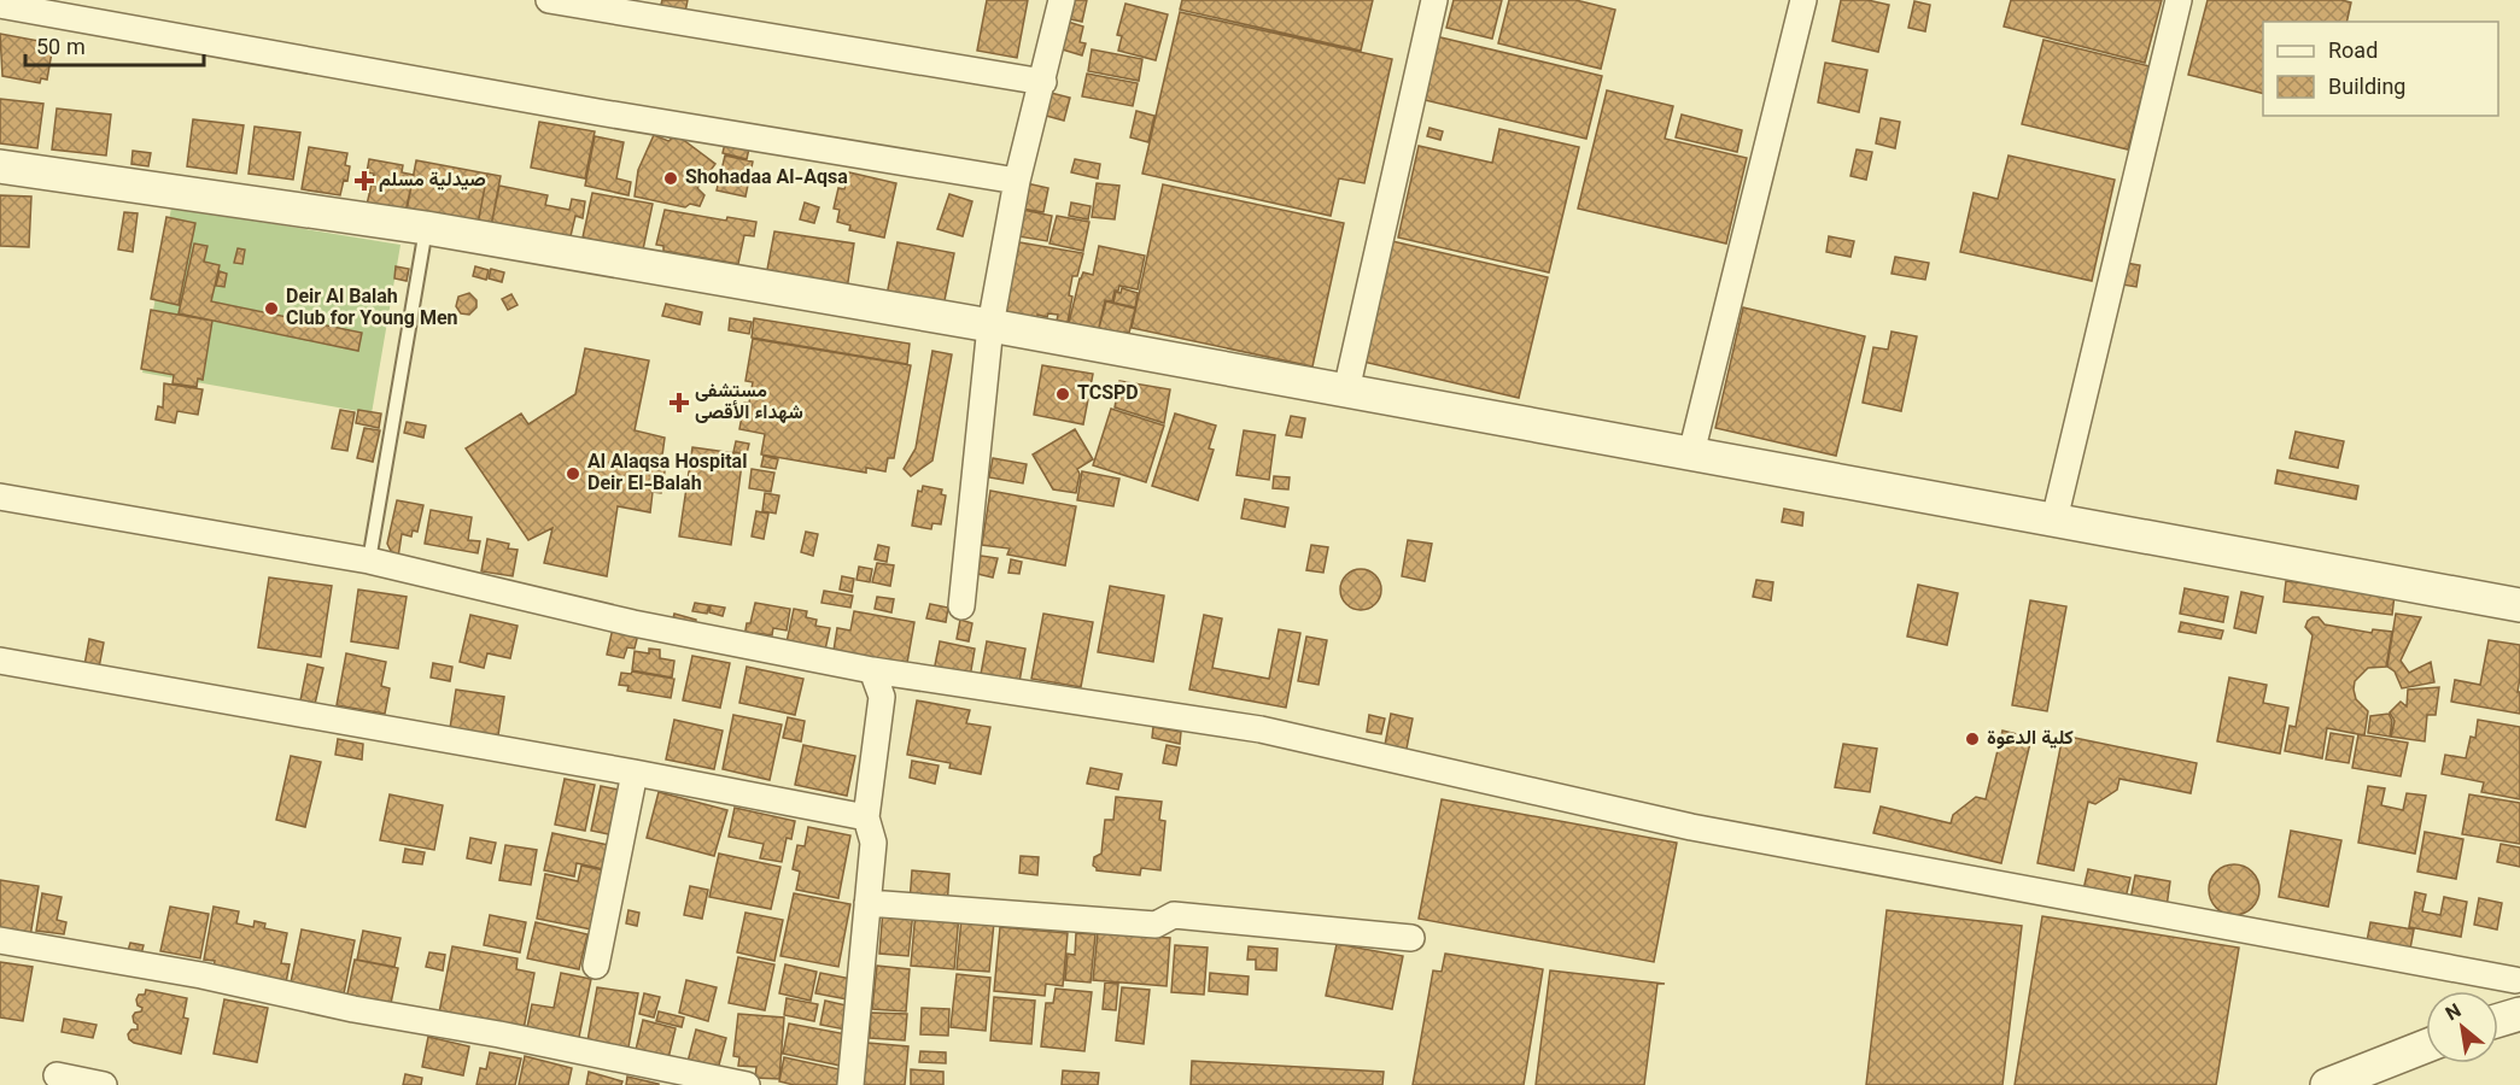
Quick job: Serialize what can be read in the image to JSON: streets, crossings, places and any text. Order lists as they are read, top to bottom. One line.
{"places":{"other":["Shohadaa Al-Aqsa","Deir Al Balah Club for Young Men","TCSPD","Al Alaqsa Hospital Deir El-Balah","كلية الدعوة"],"health":["صيدلية مسلم","مستشفى شهداء الأقصى"]},"legend":["Road","Building"],"scale_bar":"50 m","north":"top left"}
